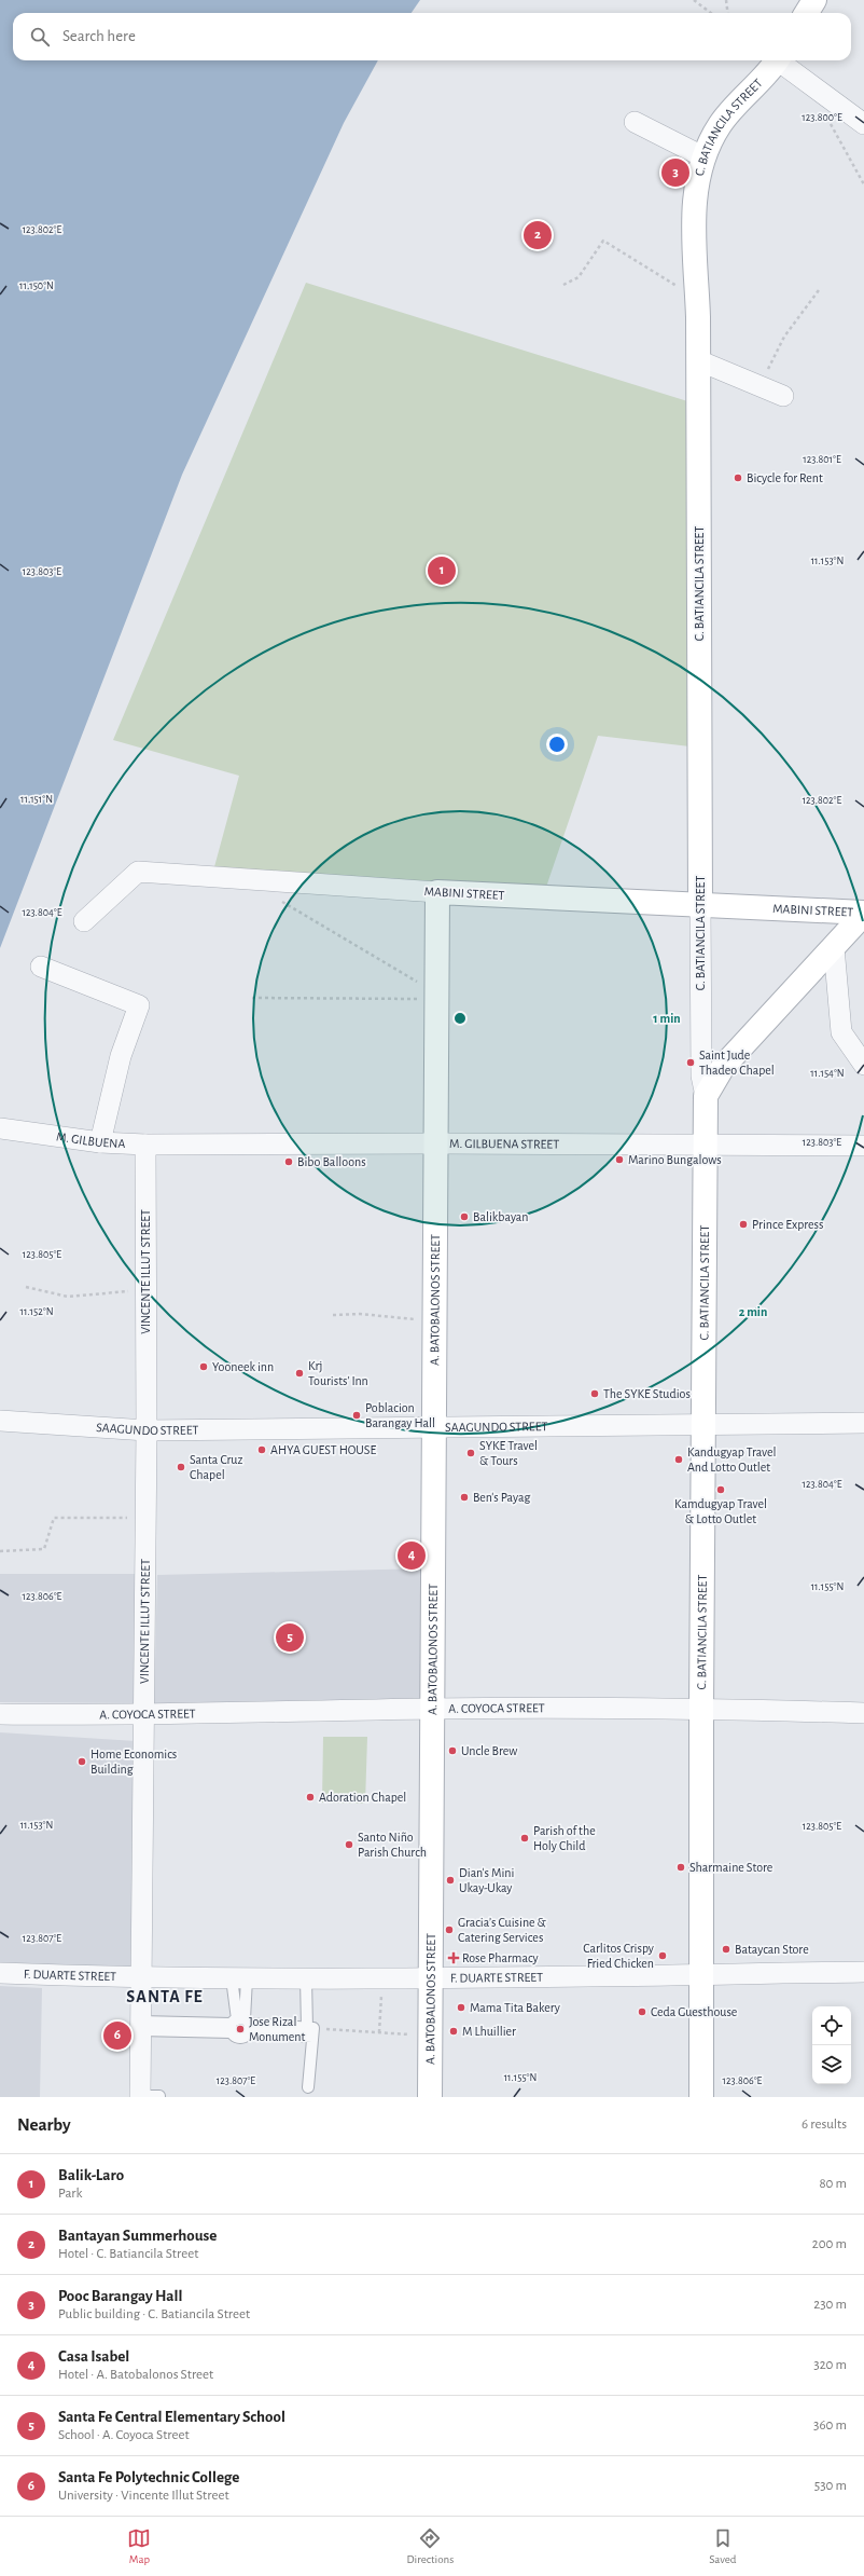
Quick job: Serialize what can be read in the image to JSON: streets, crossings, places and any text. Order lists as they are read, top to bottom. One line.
{"streets":{"street":["C. BATIANCILA STREET","MABINI STREET","M. GILBUENA","M. GILBUENA STREET","VINCENTE ILLUT STREET","A. BATOBALONOS STREET","SAAGUNDO STREET","A. COYOCA STREET","F. DUARTE STREET"]},"crossings":[["C. BATIANCILA STREET","MABINI STREET"],["C. BATIANCILA STREET","M. GILBUENA STREET"],["C. BATIANCILA STREET","SAAGUNDO STREET"],["C. BATIANCILA STREET","A. COYOCA STREET"],["C. BATIANCILA STREET","F. DUARTE STREET"],["MABINI STREET","A. BATOBALONOS STREET"],["M. GILBUENA","M. GILBUENA STREET"],["M. GILBUENA","VINCENTE ILLUT STREET"],["M. GILBUENA STREET","VINCENTE ILLUT STREET"],["M. GILBUENA STREET","A. BATOBALONOS STREET"],["VINCENTE ILLUT STREET","SAAGUNDO STREET"],["VINCENTE ILLUT STREET","A. COYOCA STREET"],["VINCENTE ILLUT STREET","F. DUARTE STREET"],["A. BATOBALONOS STREET","SAAGUNDO STREET"],["A. BATOBALONOS STREET","A. COYOCA STREET"],["A. BATOBALONOS STREET","F. DUARTE STREET"]],"districts":["SANTA FE"],"places":{"other":["Bicycle for Rent","Saint Jude Thadeo Chapel","Marino Bungalows","Bibo Balloons","Balikbayan","Prince Express","Yooneek inn","Krj Tourists’ Inn","The SYKE Studios","Poblacion Barangay Hall","AHYA GUEST HOUSE","SYKE Travel & Tours","Kandugyap Travel And Lotto Outlet","Santa Cruz Chapel","Kamdugyap Travel & Lotto Outlet","Ben's Payag","Uncle Brew","Home Economics Building","Adoration Chapel","Parish of the Holy Child","Santo Niño Parish Church","Sharmaine Store","Dian's Mini Ukay-Ukay","Gracia’s Cuisine & Catering Services","Bataycan Store","Carlitos Crispy Fried Chicken","Mama Tita Bakery","Ceda Guesthouse","Jose Rizal Monument","M Lhuillier"],"health":["Rose Pharmacy"]},"page":{"search":"Search here","pins":["3","2","1","4","5","6"],"heading":["Nearby","6 results"],"list":[{"mark":"1","name":"Balik-Laro","note":"Park","value":"80 m"},{"mark":"2","name":"Bantayan Summerhouse","note":"Hotel · C. Batiancila Street","value":"200 m"},{"mark":"3","name":"Pooc Barangay Hall","note":"Public building · C. Batiancila Street","value":"230 m"},{"mark":"4","name":"Casa Isabel","note":"Hotel · A. Batobalonos Street","value":"320 m"},{"mark":"5","name":"Santa Fe Central Elementary School","note":"School · A. Coyoca Street","value":"360 m"},{"mark":"6","name":"Santa Fe Polytechnic College","note":"University · Vincente Illut Street","value":"530 m"}],"nav":["Map","Directions","Saved"]},"coordinates":["123.800°E","123.802°E","11.150°N","123.801°E","11.153°N","123.803°E","11.151°N","123.804°E","11.154°N","123.805°E","11.152°N","11.155°N","123.806°E","123.807°E"],"rings":["1 min","2 min"]}
